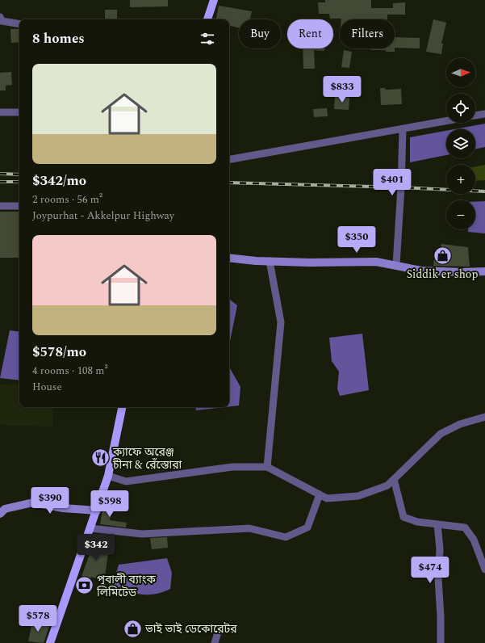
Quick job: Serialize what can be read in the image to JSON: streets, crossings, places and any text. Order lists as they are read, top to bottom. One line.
{"places":{"shop":["Siddik er shop","ভাই ভাই ডেকোরেটর"],"restaurant":["ক্যাফে অরেঞ্জ চীনা & রেঁস্তোরা"],"bank":["পূবালী ব্যাংক লিমিটেড"]},"north":"right","page":{"chip":["Buy","Rent","Filters"],"heading":"8 homes","map_buttons":["+","−"],"list":[{"name":"$342/mo","note":"2 rooms · 56 m² · Joypurhat - Akkelpur Highway"},{"name":"$578/mo","note":"4 rooms · 108 m² · House"}],"price":["$833","$401","$350","$390","$598","$342","$474","$578"]}}
